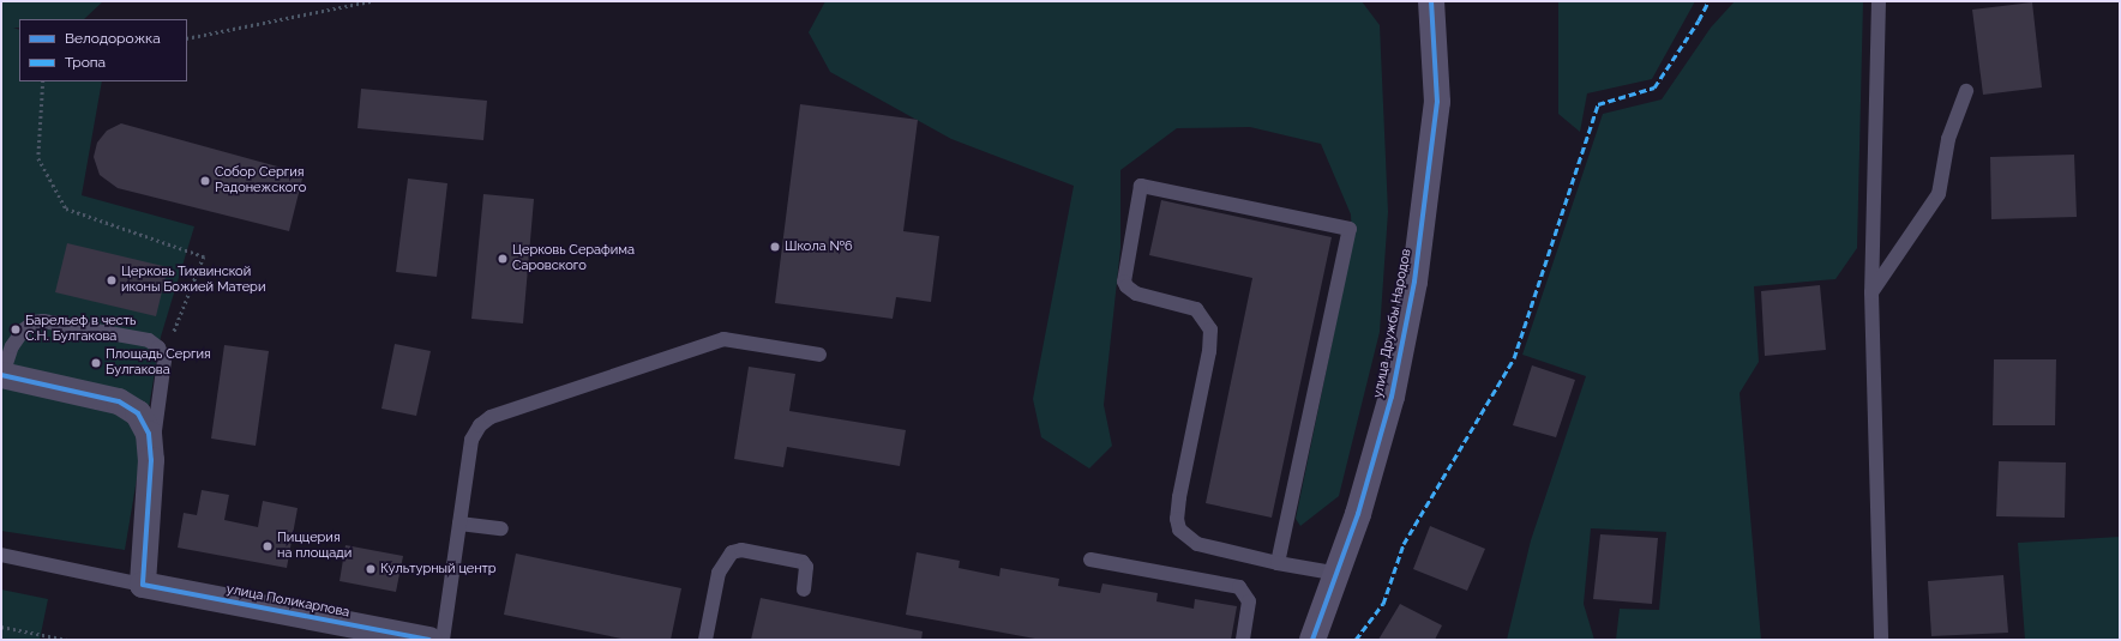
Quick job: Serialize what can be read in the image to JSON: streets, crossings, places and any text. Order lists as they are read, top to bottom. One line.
{"streets":{"street":["улица Дружбы Народов","улица Поликарпова"]},"places":["Собор Сергия Радонежского","Школа №6","Церковь Серафима Саровского","Церковь Тихвинской иконы Божией Матери","Барельеф в честь С.Н. Булгакова","Площадь Сергия Булгакова","Пиццерия на площади","Культурный центр"],"legend":["Велодорожка","Тропа"]}
